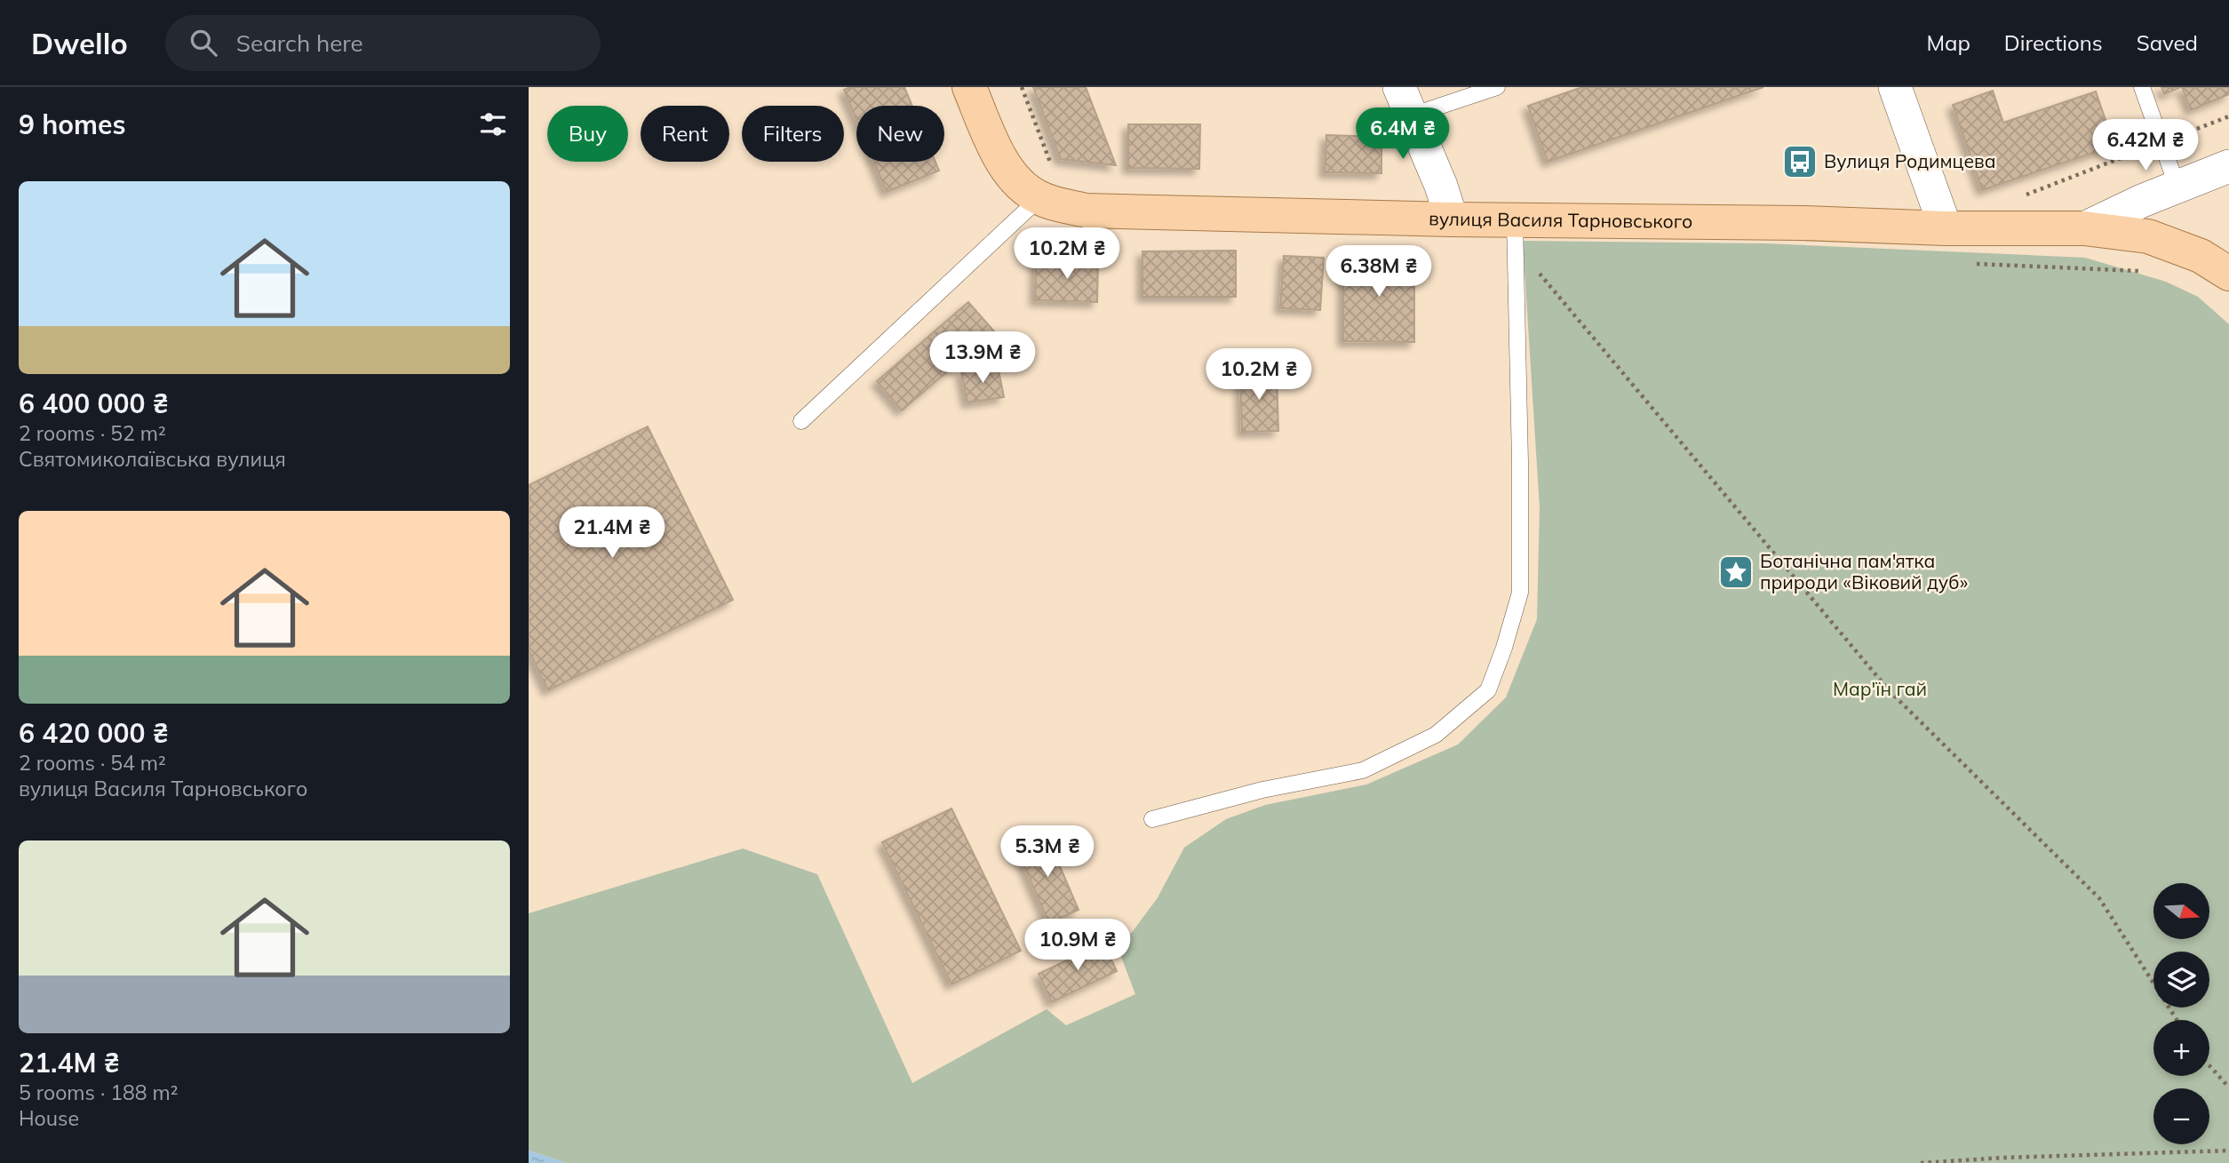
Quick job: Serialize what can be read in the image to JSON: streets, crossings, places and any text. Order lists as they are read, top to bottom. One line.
{"streets":{"main road":["вулиця Василя Тарновського"]},"parks":["Мар'їн гай"],"places":{"bus stop":["Вулиця Родимцева"],"place":["Ботанічна пам'ятка природи «Віковий дуб»"]},"north":"right","page":{"header":"Dwello","search":"Search here","nav":["Map","Directions","Saved"],"heading":"9 homes","chip":["Buy","Rent","Filters","New"],"price":["6.4M ₴","6.42M ₴","10.2M ₴","6.38M ₴","13.9M ₴","10.2M ₴","21.4M ₴","5.3M ₴","10.9M ₴"],"list":[{"name":"6 400 000 ₴","note":"2 rooms · 52 m² · Святомиколаївська вулиця"},{"name":"6 420 000 ₴","note":"2 rooms · 54 m² · вулиця Василя Тарновського"},{"name":"21.4M ₴","note":"5 rooms · 188 m² · House"}],"map_buttons":["+","−"]}}
